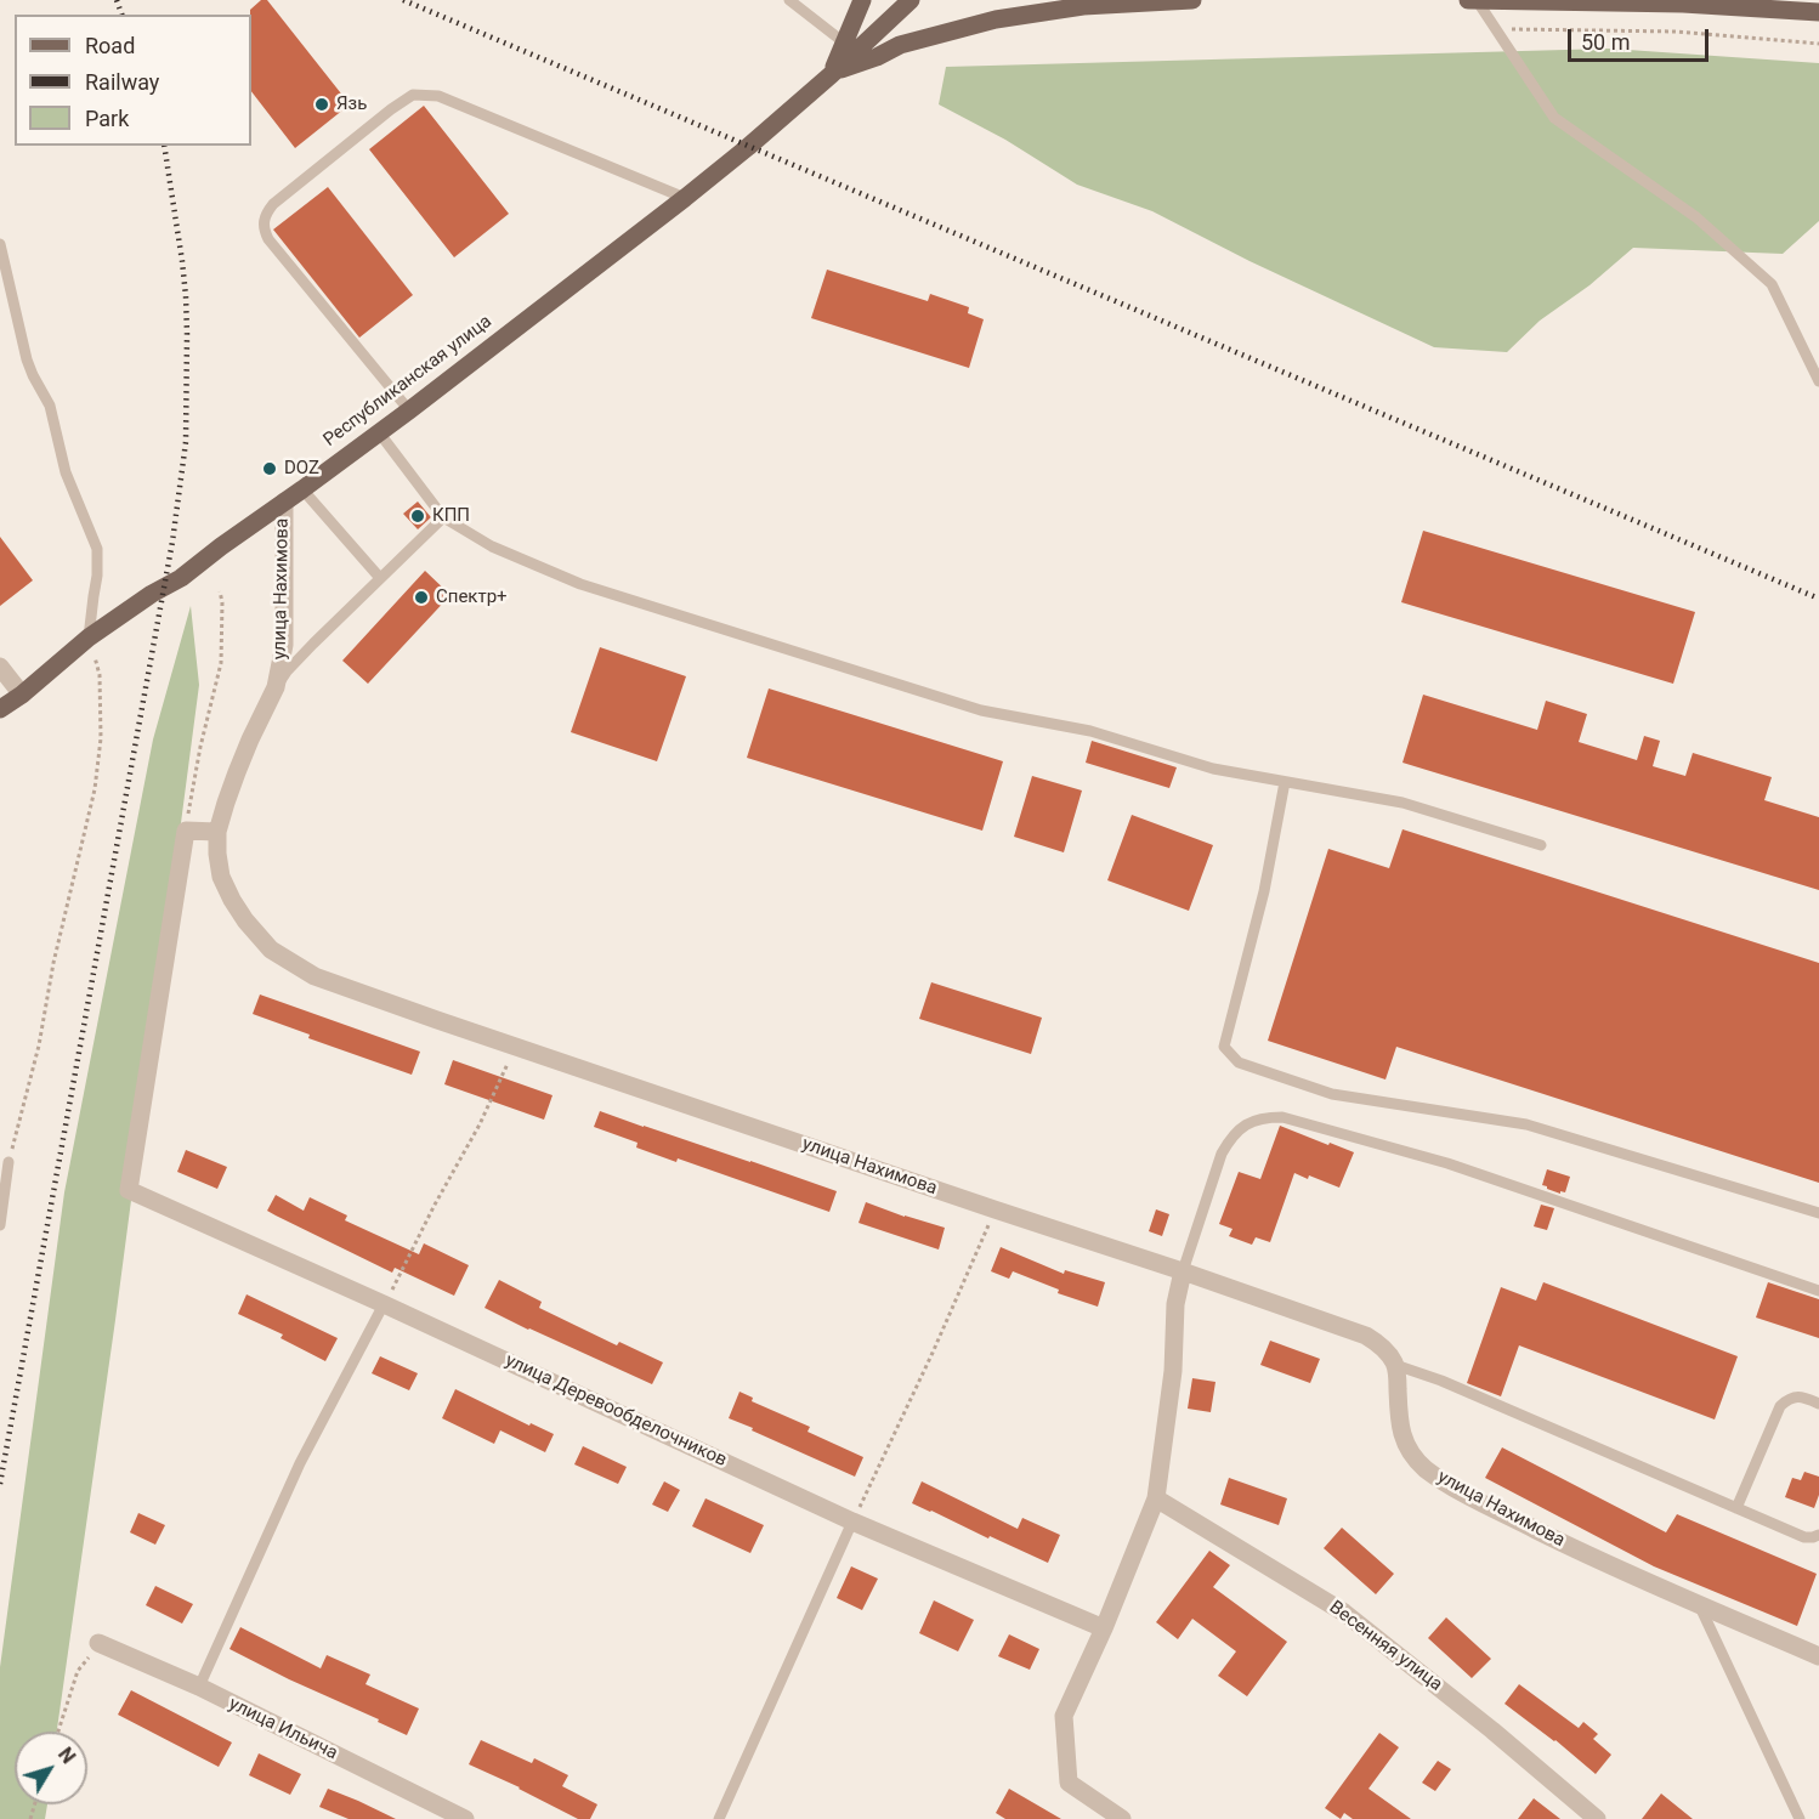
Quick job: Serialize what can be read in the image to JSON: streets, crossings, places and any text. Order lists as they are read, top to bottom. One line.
{"streets":{"main road":["Республиканская улица"],"street":["улица Нахимова","улица Деревообделочников","Весенняя улица","улица Ильича"]},"crossings":[["Республиканская улица","улица Нахимова"]],"places":["Язь","DOZ","КПП","Спектр+"],"legend":["Road","Railway","Park"],"scale_bar":"50 m","north":"top right"}
